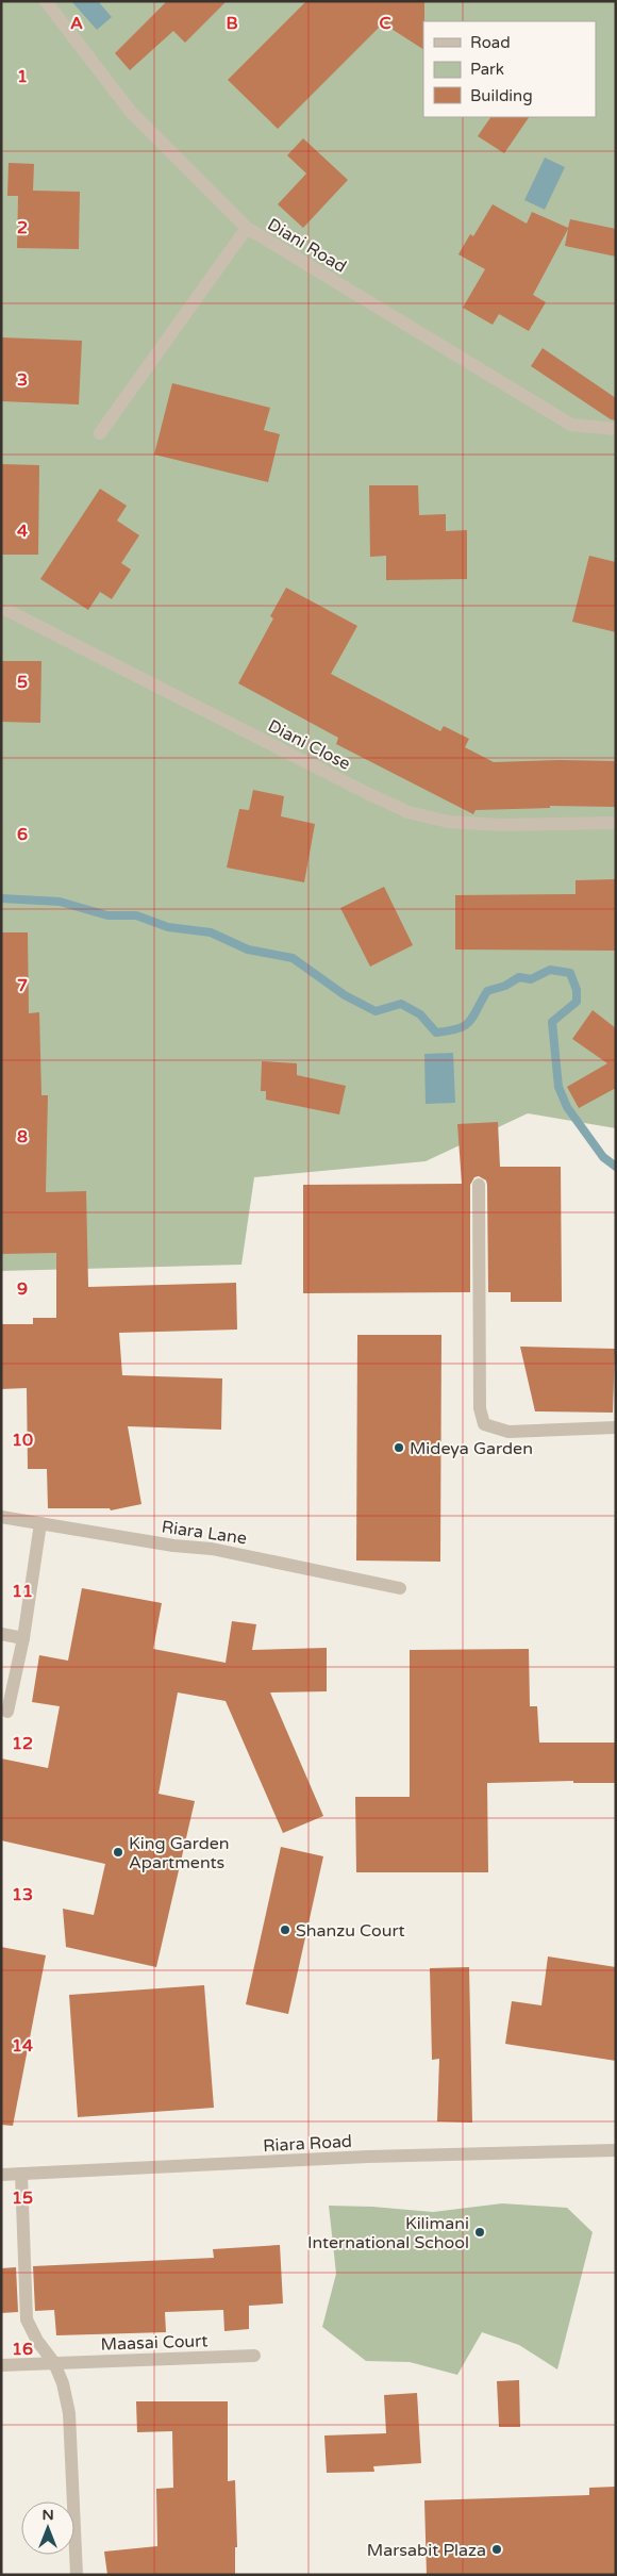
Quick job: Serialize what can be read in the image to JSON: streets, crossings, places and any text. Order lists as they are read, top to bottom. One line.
{"streets":{"street":["Diani Road","Diani Close","Riara Lane","Riara Road","Maasai Court"]},"places":["Mideya Garden","King Garden Apartments","Shanzu Court","Kilimani International School","Marsabit Plaza"],"legend":["Road","Park","Building"],"north":"top","grid":{"columns":["A","B","C"],"rows":["1","2","3","4","5","6","7","8","9","10","11","12","13","14","15","16"]}}
